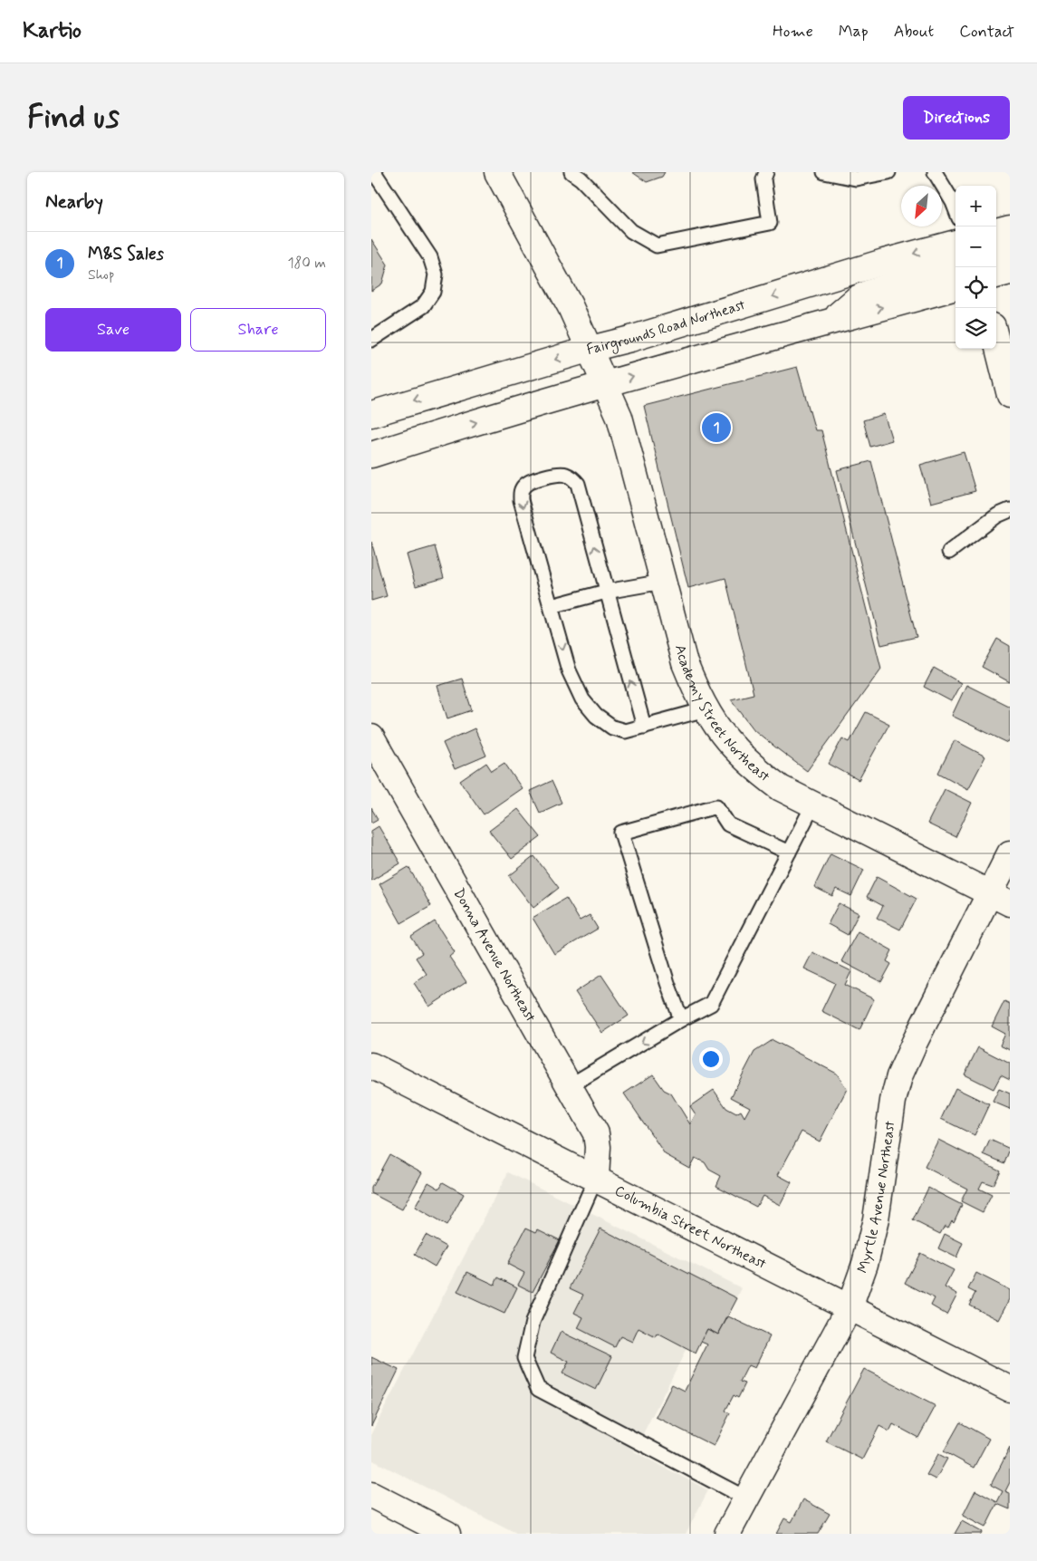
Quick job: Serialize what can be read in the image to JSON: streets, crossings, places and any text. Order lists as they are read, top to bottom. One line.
{"streets":{"street":["Fairgrounds Road Northeast","Academy Street Northeast","Donna Avenue Northeast","Myrtle Avenue Northeast","Columbia Street Northeast"]},"crossings":[["Fairgrounds Road Northeast","Academy Street Northeast"],["Academy Street Northeast","Myrtle Avenue Northeast"],["Donna Avenue Northeast","Columbia Street Northeast"],["Myrtle Avenue Northeast","Columbia Street Northeast"]],"north":"bottom left","page":{"header":"Kartio","nav":["Home","Map","About","Contact"],"buttons":["Directions",["Save","Share"]],"title":"Find us","heading":"Nearby","map_buttons":["+","−"],"list":[{"mark":"1","name":"M&S Sales","note":"Shop","value":"180 m"}],"pins":"1"}}
